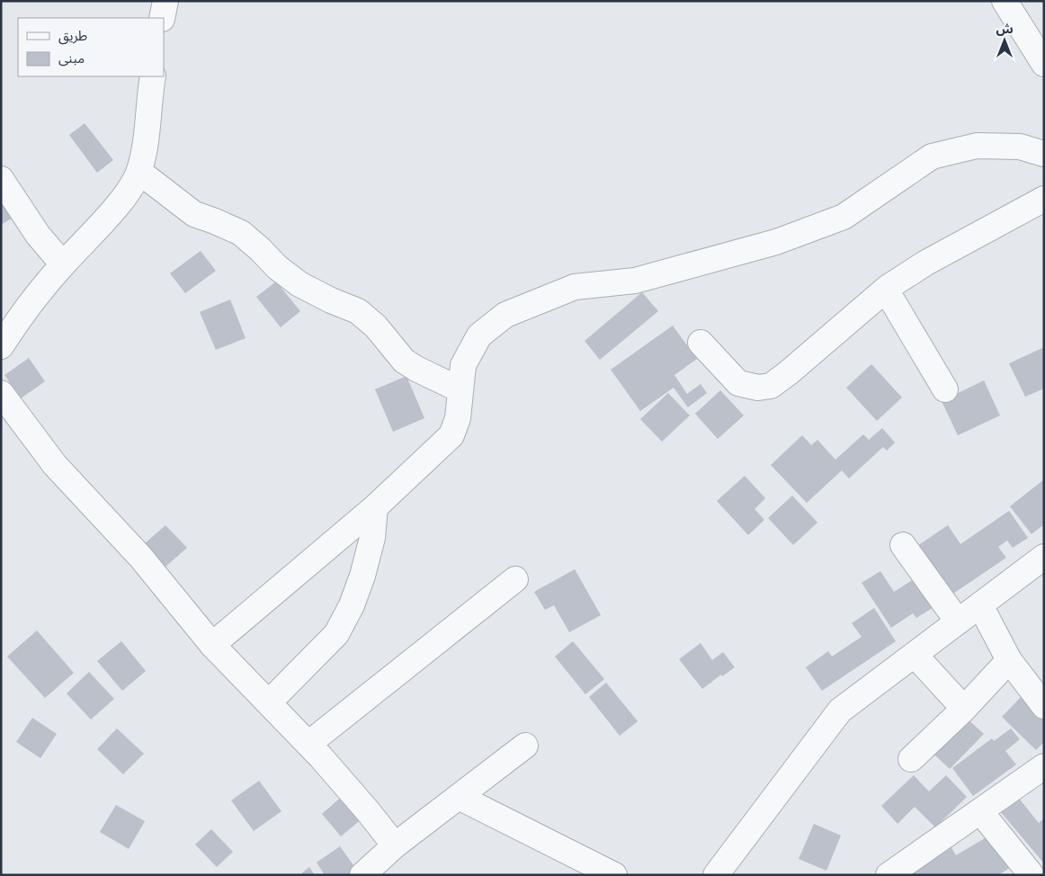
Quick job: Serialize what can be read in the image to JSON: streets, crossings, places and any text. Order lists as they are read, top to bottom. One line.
{"legend":["طريق","مبنى"],"north":"top"}
